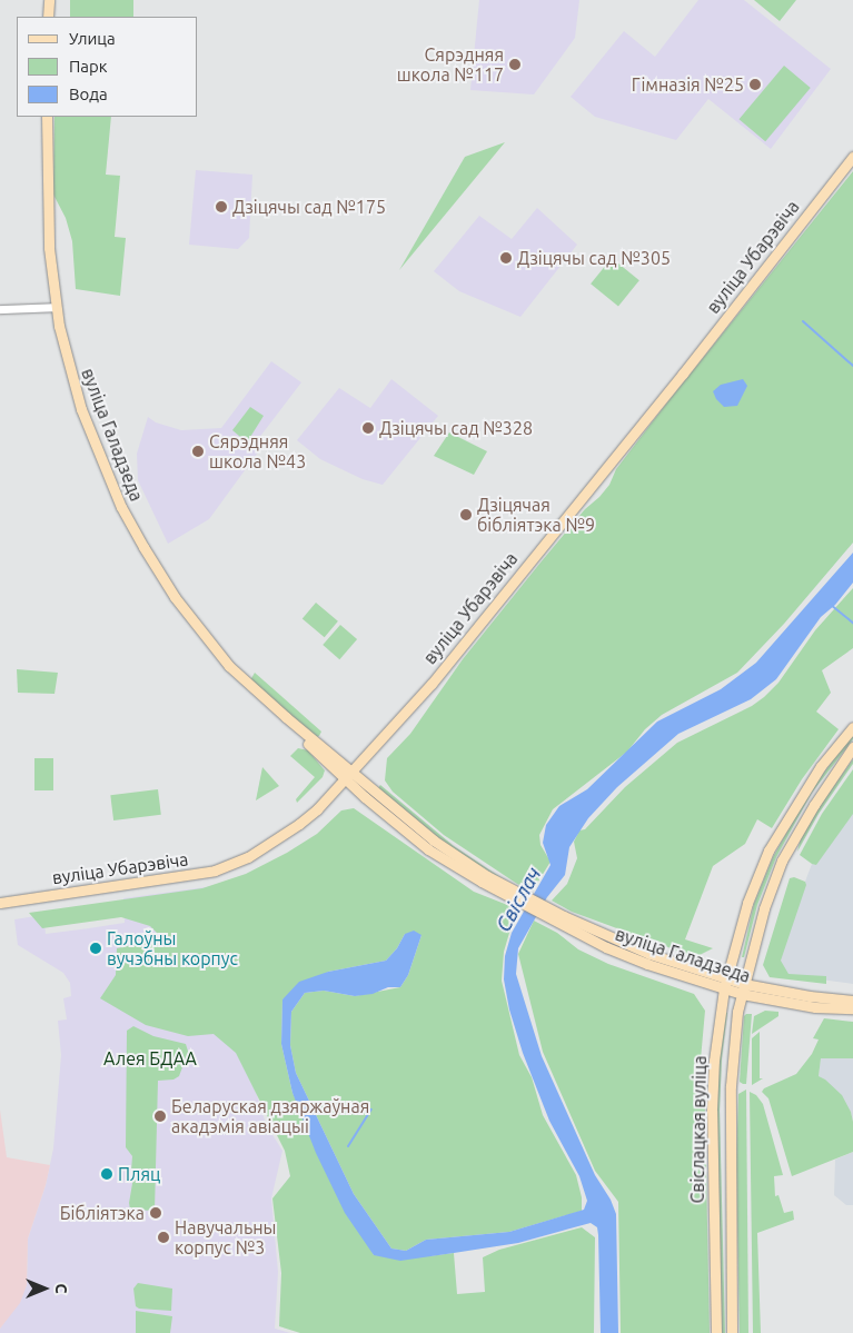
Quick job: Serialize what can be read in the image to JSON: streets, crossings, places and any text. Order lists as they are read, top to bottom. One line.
{"streets":{"main road":["вуліца Убарэвіча","вуліца Галадзеда","Свіслацкая вуліца"]},"crossings":[["вуліца Убарэвіча","вуліца Галадзеда"],["вуліца Галадзеда","Свіслацкая вуліца"]],"water":["Свіслач"],"parks":["Алея БДАА"],"places":["Сярэдняя школа №117","Гімназія №25","Дзіцячы сад №175","Дзіцячы сад №305","Дзіцячы сад №328","Сярэдняя школа №43","Дзіцячая бібліятэка №9","Галоўны вучэбны корпус","Беларуская дзяржаўная акадэмія авіацыі","Пляц","Бібліятэка","Навучальны корпус №3"],"legend":["Улица","Парк","Вода"],"north":"right"}
